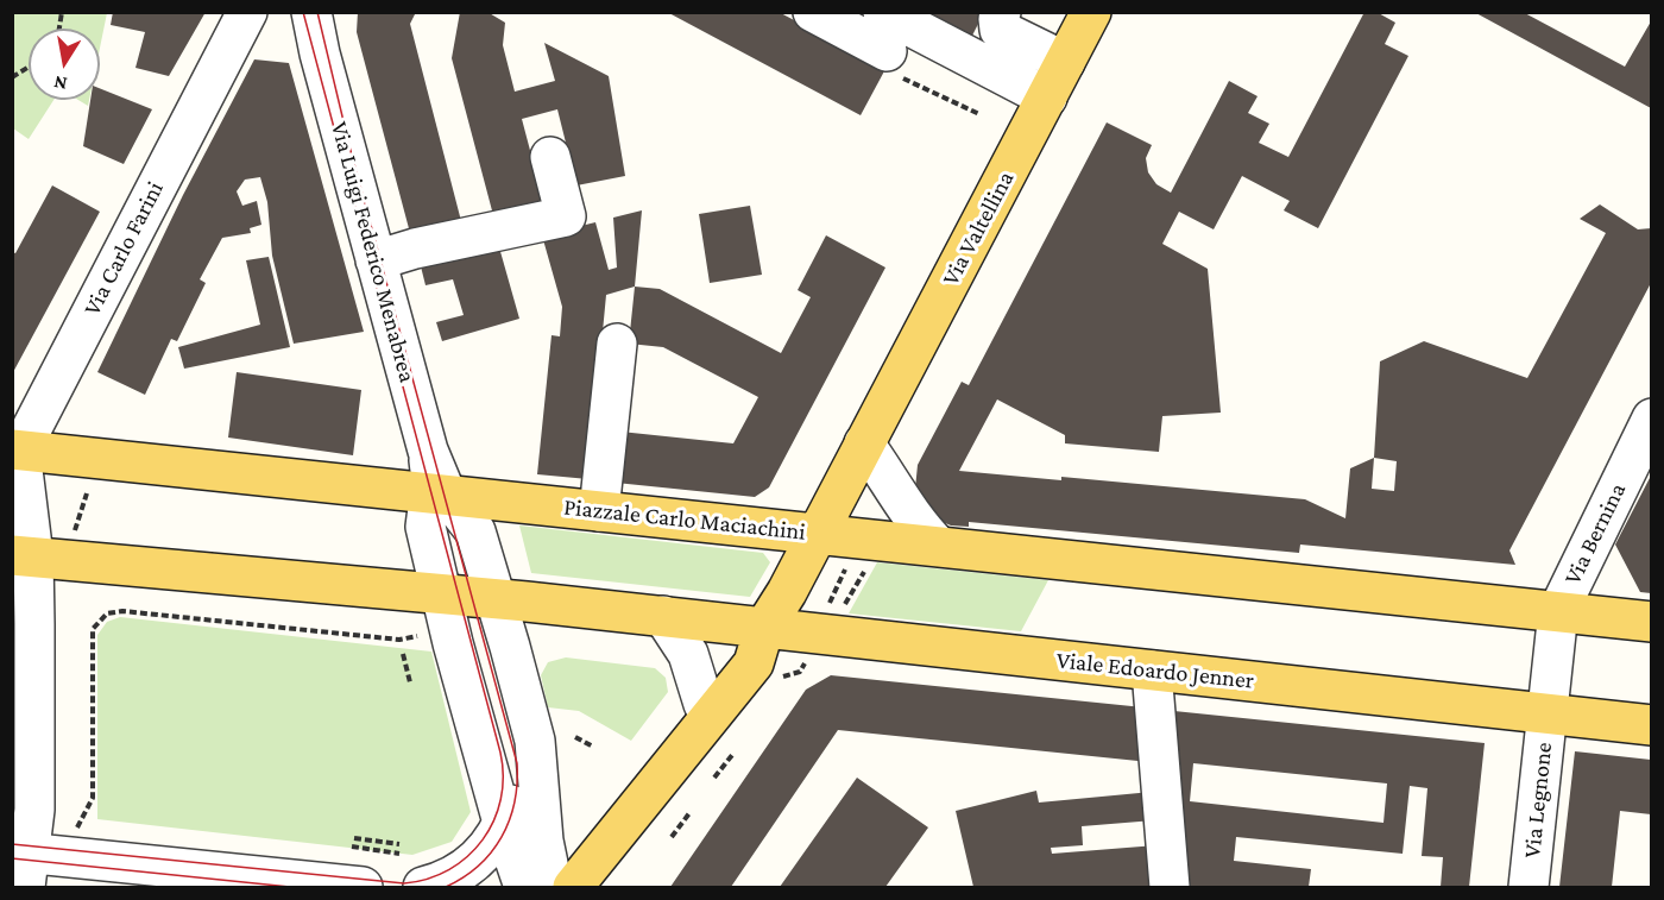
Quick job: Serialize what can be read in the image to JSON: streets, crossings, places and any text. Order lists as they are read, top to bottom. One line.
{"streets":{"main road":["Via Valtellina","Piazzale Carlo Maciachini","Viale Edoardo Jenner"],"street":["Via Carlo Farini","Via Luigi Federico Menabrea","Via Bernina","Via Legnone"]},"crossings":[["Via Valtellina","Piazzale Carlo Maciachini"],["Via Carlo Farini","Piazzale Carlo Maciachini"],["Via Luigi Federico Menabrea","Piazzale Carlo Maciachini"],["Piazzale Carlo Maciachini","Viale Edoardo Jenner"],["Viale Edoardo Jenner","Via Legnone"]],"north":"bottom"}
